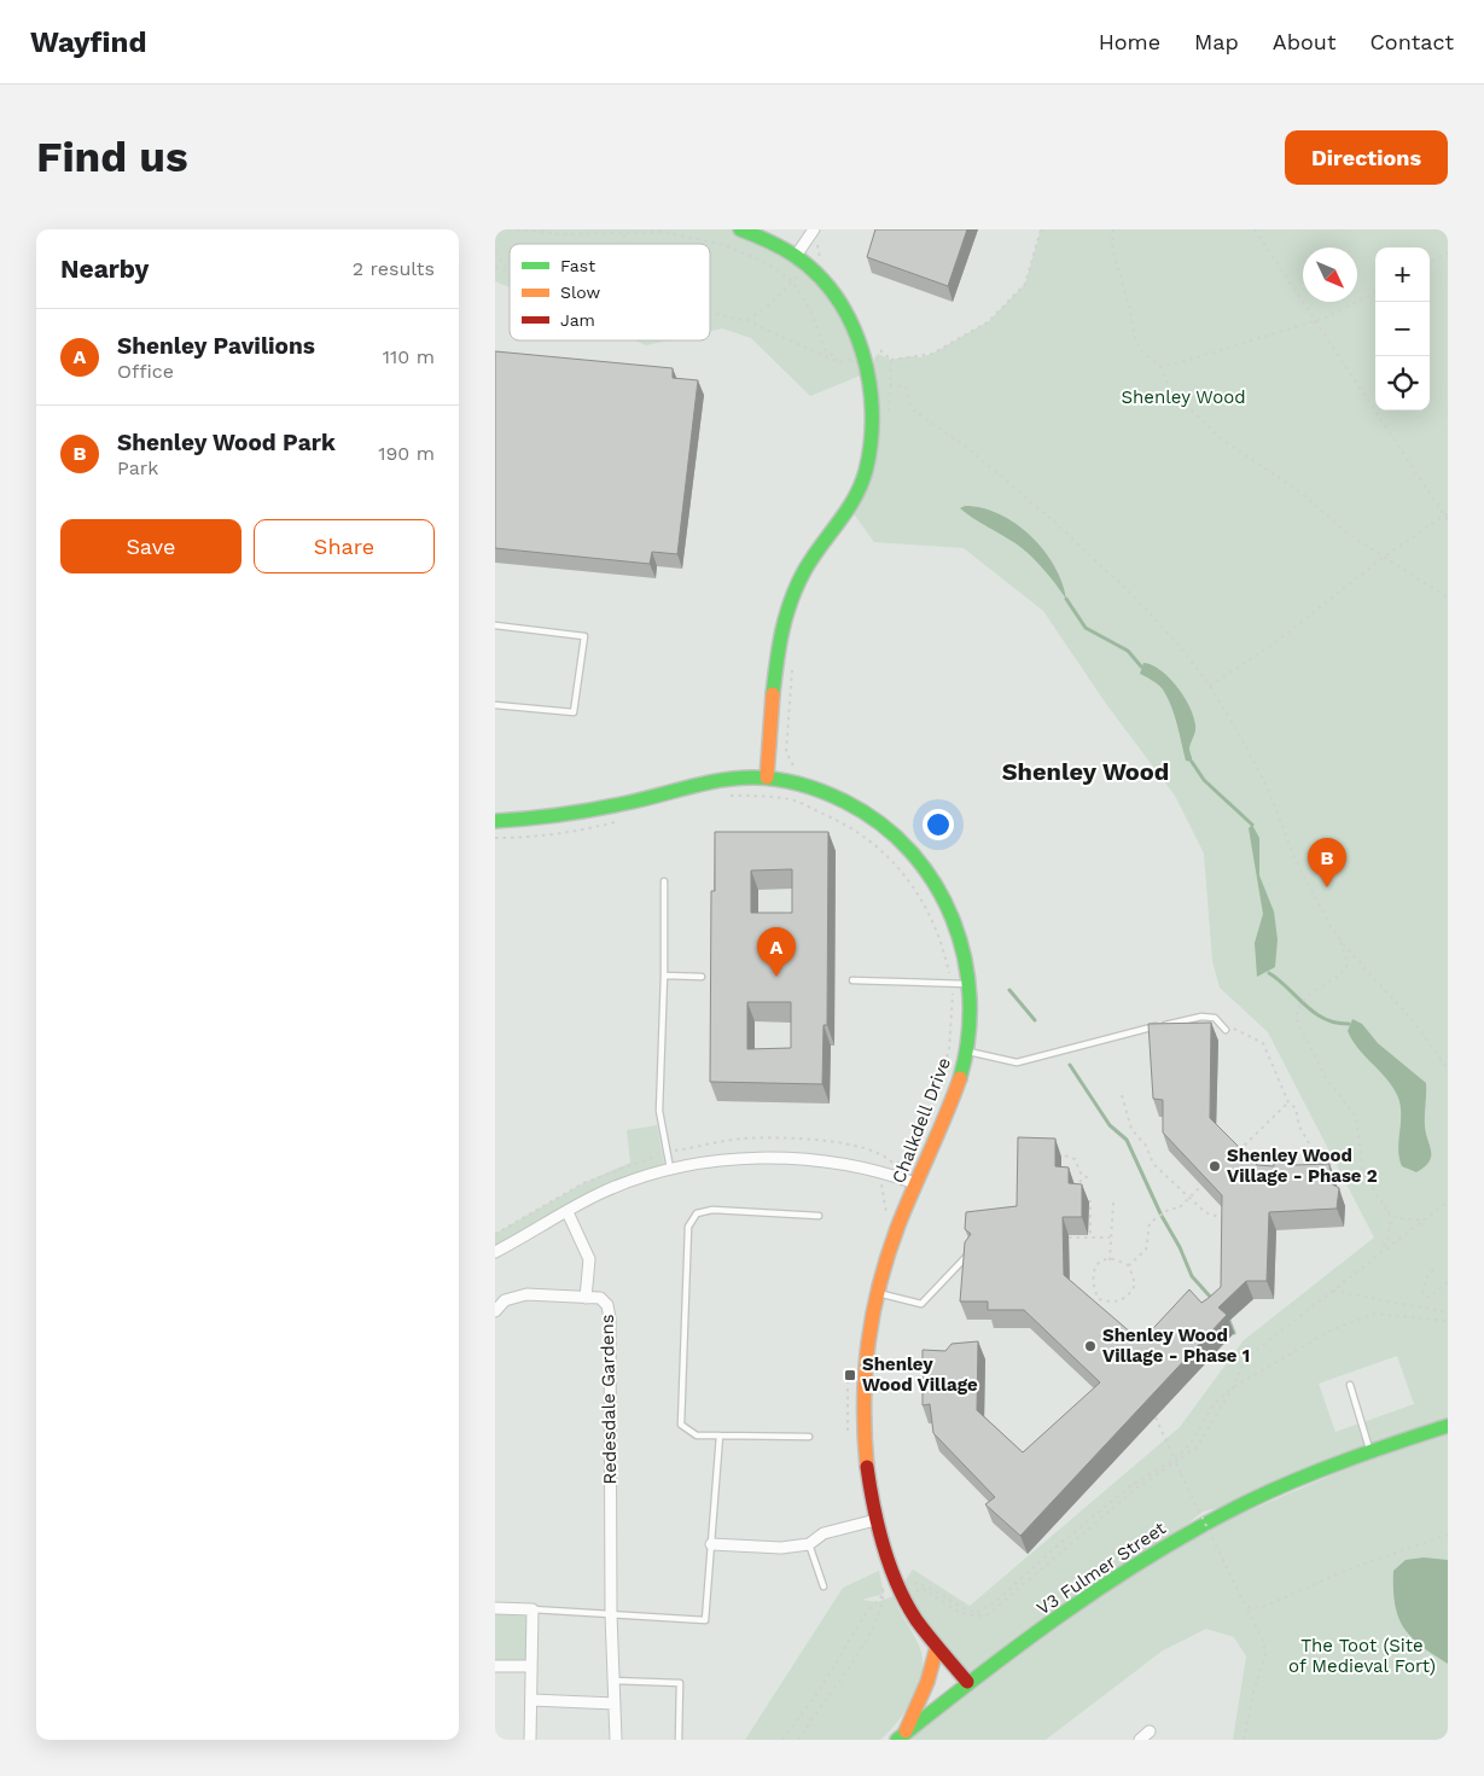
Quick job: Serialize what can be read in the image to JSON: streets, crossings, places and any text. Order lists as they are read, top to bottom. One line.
{"streets":{"street":["Chalkdell Drive","Redesdale Gardens","V3 Fulmer Street"]},"crossings":[["Chalkdell Drive","V3 Fulmer Street"]],"districts":["Shenley Wood"],"parks":["Shenley Wood","The Toot (Site of Medieval Fort)"],"places":{"other":["Shenley Wood Village - Phase 2","Shenley Wood Village - Phase 1"],"transit":["Shenley Wood Village"]},"legend":["Fast","Slow","Jam"],"north":"bottom right","page":{"header":"Wayfind","nav":["Home","Map","About","Contact"],"buttons":["Directions",["Save","Share"]],"title":"Find us","heading":["Nearby","2 results"],"map_buttons":["+","−"],"list":[{"mark":"A","name":"Shenley Pavilions","note":"Office","value":"110 m"},{"mark":"B","name":"Shenley Wood Park","note":"Park","value":"190 m"}],"pins":["B","A"]}}
